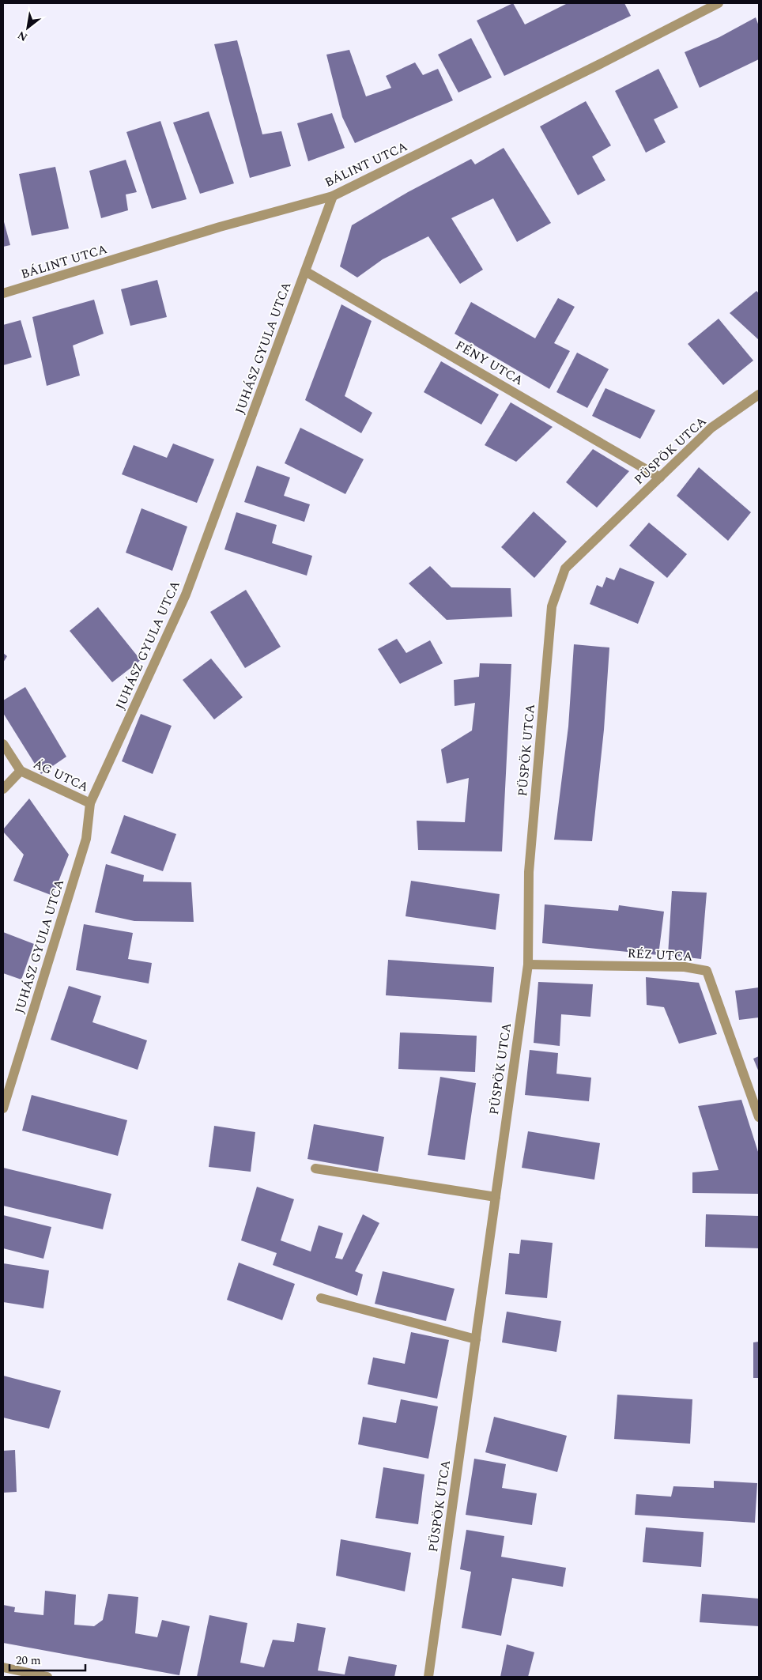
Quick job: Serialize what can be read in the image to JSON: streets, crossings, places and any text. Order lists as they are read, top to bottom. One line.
{"streets":{"street":["BÁLINT UTCA","JUHÁSZ GYULA UTCA","FÉNY UTCA","PÜSPÖK UTCA","ÁG UTCA","RÉZ UTCA"]},"crossings":[["BÁLINT UTCA","JUHÁSZ GYULA UTCA"],["JUHÁSZ GYULA UTCA","FÉNY UTCA"],["JUHÁSZ GYULA UTCA","ÁG UTCA"],["FÉNY UTCA","PÜSPÖK UTCA"],["PÜSPÖK UTCA","RÉZ UTCA"]],"scale_bar":"20 m","north":"bottom left"}
